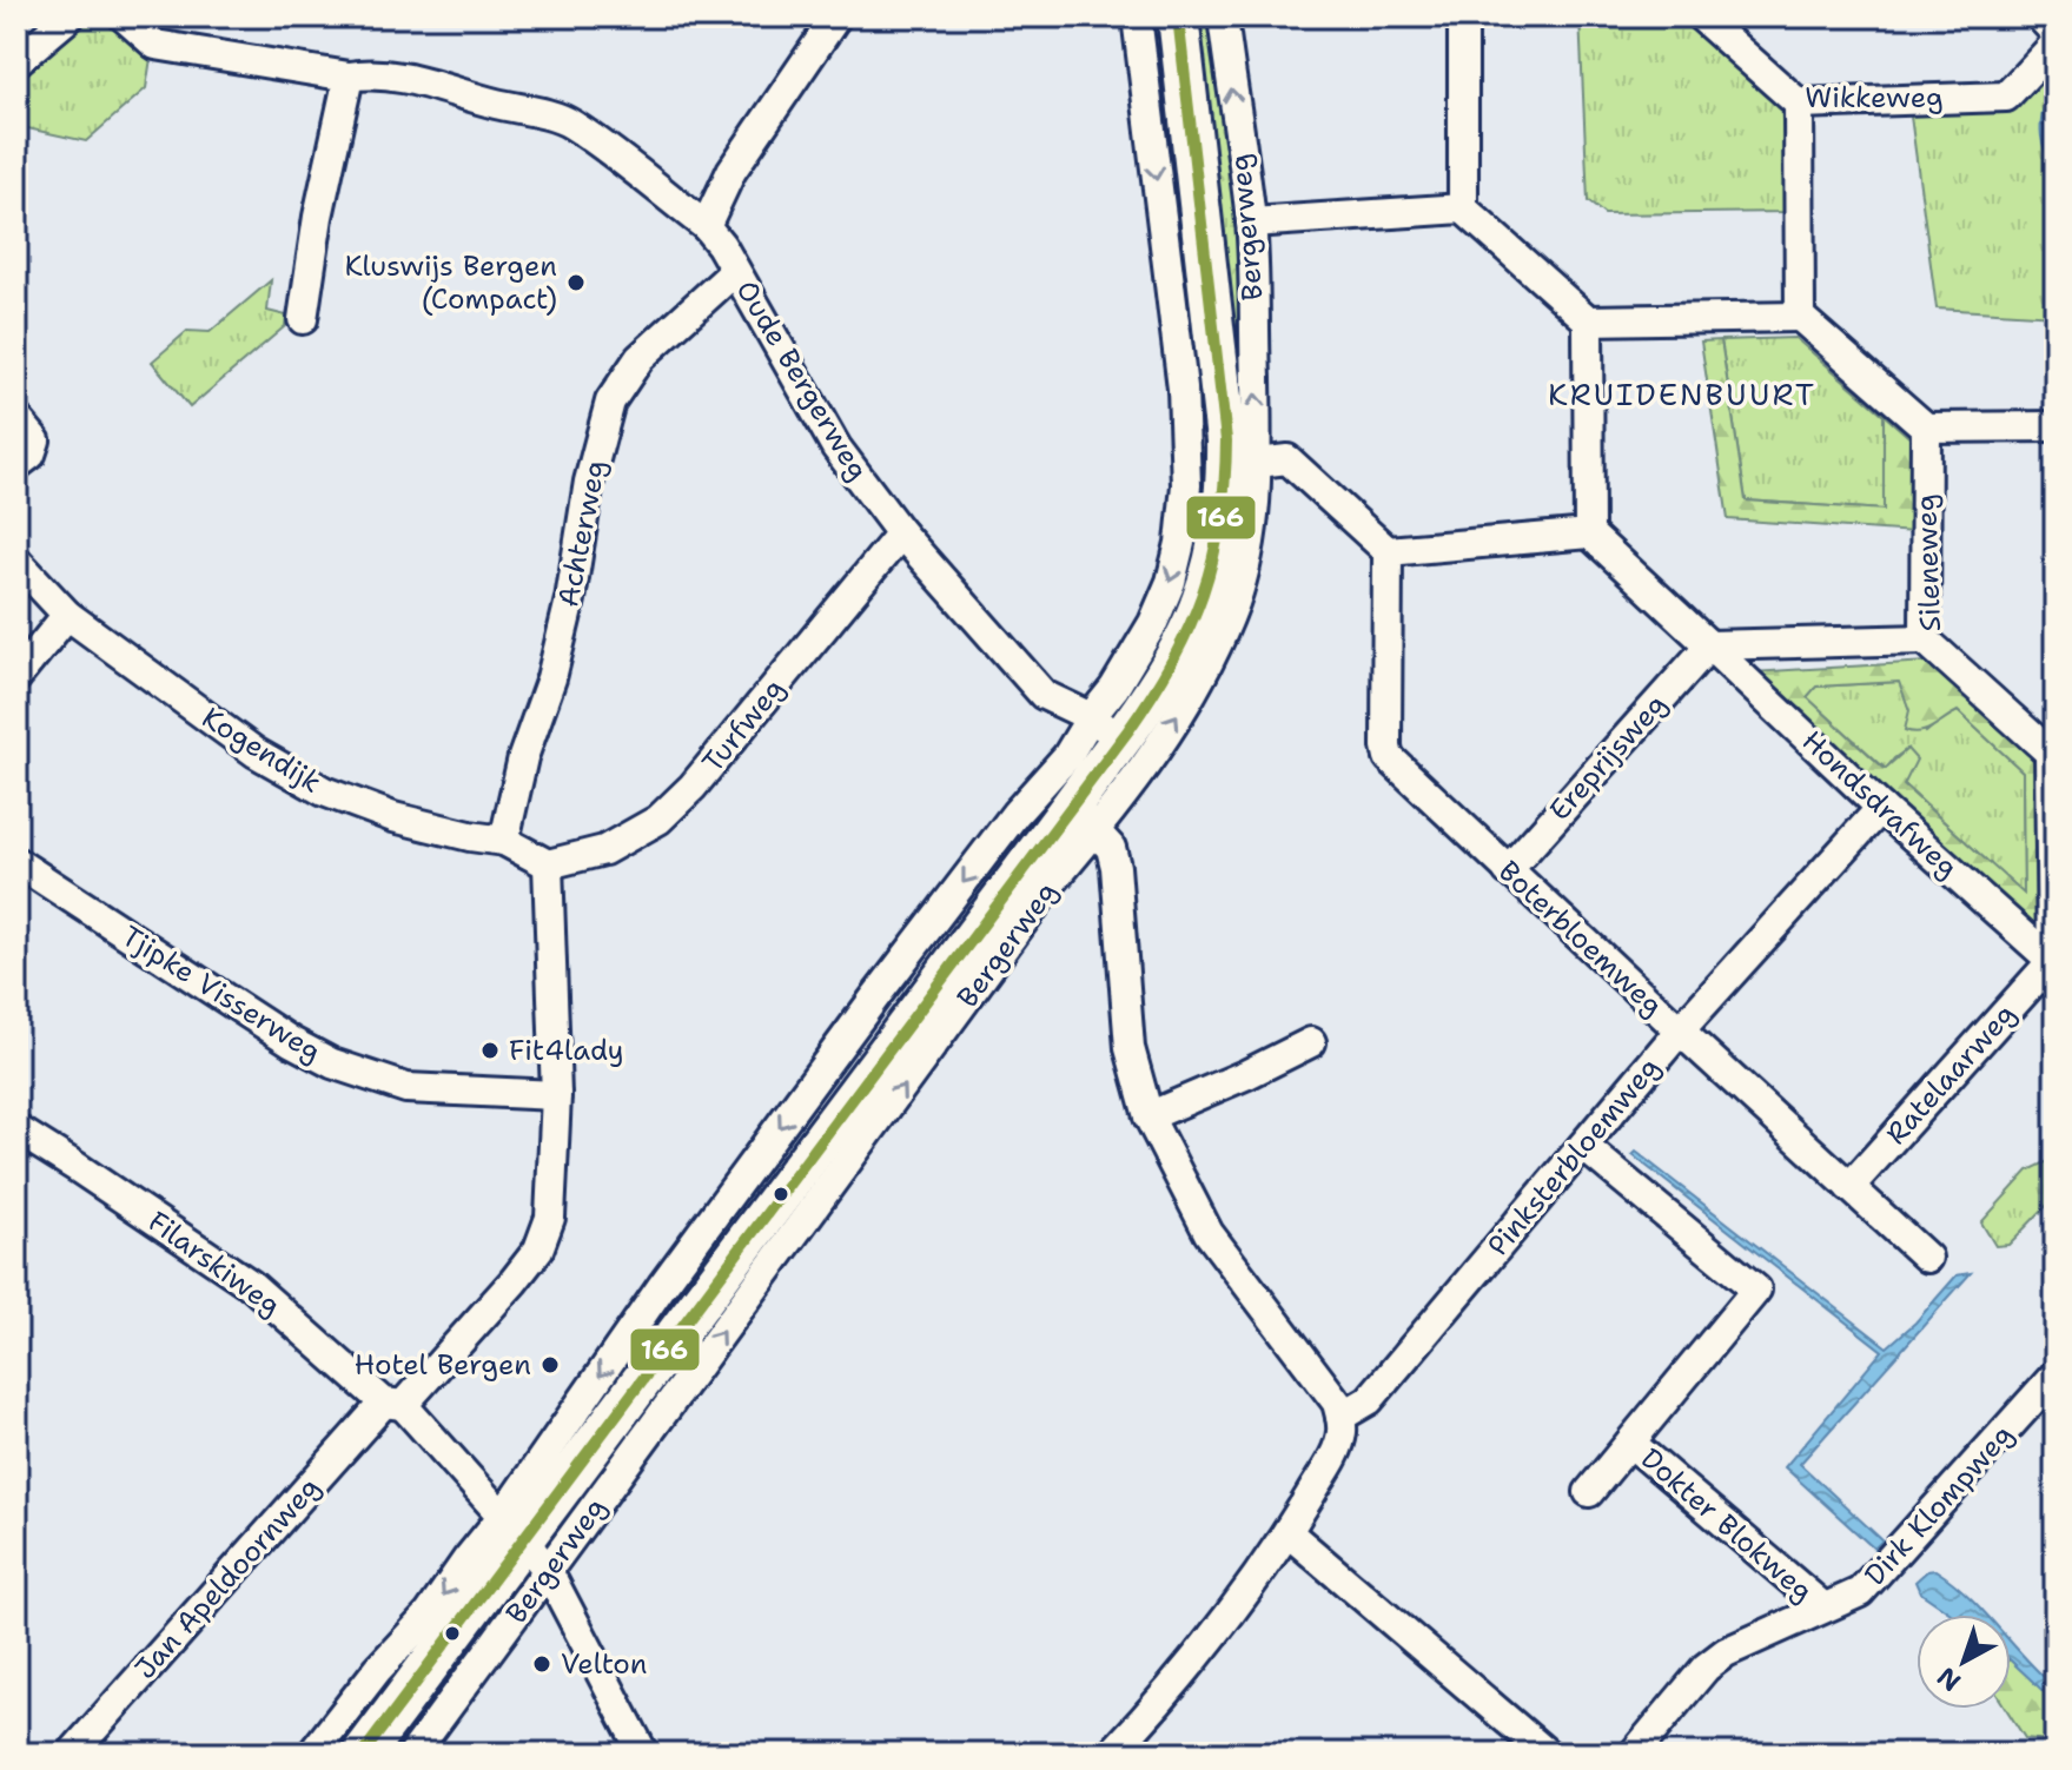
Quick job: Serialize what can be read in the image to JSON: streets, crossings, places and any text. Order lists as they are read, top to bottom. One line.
{"streets":{"main road":["Bergerweg"],"street":["Wikkeweg","Oude Bergerweg","Achterweg","Sileneweg","Turfweg","Kogendijk","Ereprijsweg","Hondsdrafweg","Boterbloemweg","Tjipke Visserweg","Ratelaarweg","Pinksterbloemweg","Filarskiweg","Dirk Klompweg","Dokter Blokweg","Jan Apeldoornweg"]},"crossings":[["Bergerweg","Oude Bergerweg"],["Bergerweg","Filarskiweg"],["Oude Bergerweg","Achterweg"],["Oude Bergerweg","Turfweg"],["Achterweg","Kogendijk"],["Turfweg","Kogendijk"],["Turfweg","Jan Apeldoornweg"],["Kogendijk","Jan Apeldoornweg"],["Ereprijsweg","Hondsdrafweg"],["Ereprijsweg","Boterbloemweg"],["Hondsdrafweg","Ratelaarweg"],["Hondsdrafweg","Pinksterbloemweg"],["Boterbloemweg","Ratelaarweg"],["Boterbloemweg","Pinksterbloemweg"],["Tjipke Visserweg","Jan Apeldoornweg"],["Filarskiweg","Jan Apeldoornweg"],["Dirk Klompweg","Dokter Blokweg"]],"districts":["KRUIDENBUURT"],"places":["Kluswijs Bergen (Compact)","Fit4lady","Hotel Bergen","Velton"],"lines":["transit line 166"],"north":"bottom left"}
